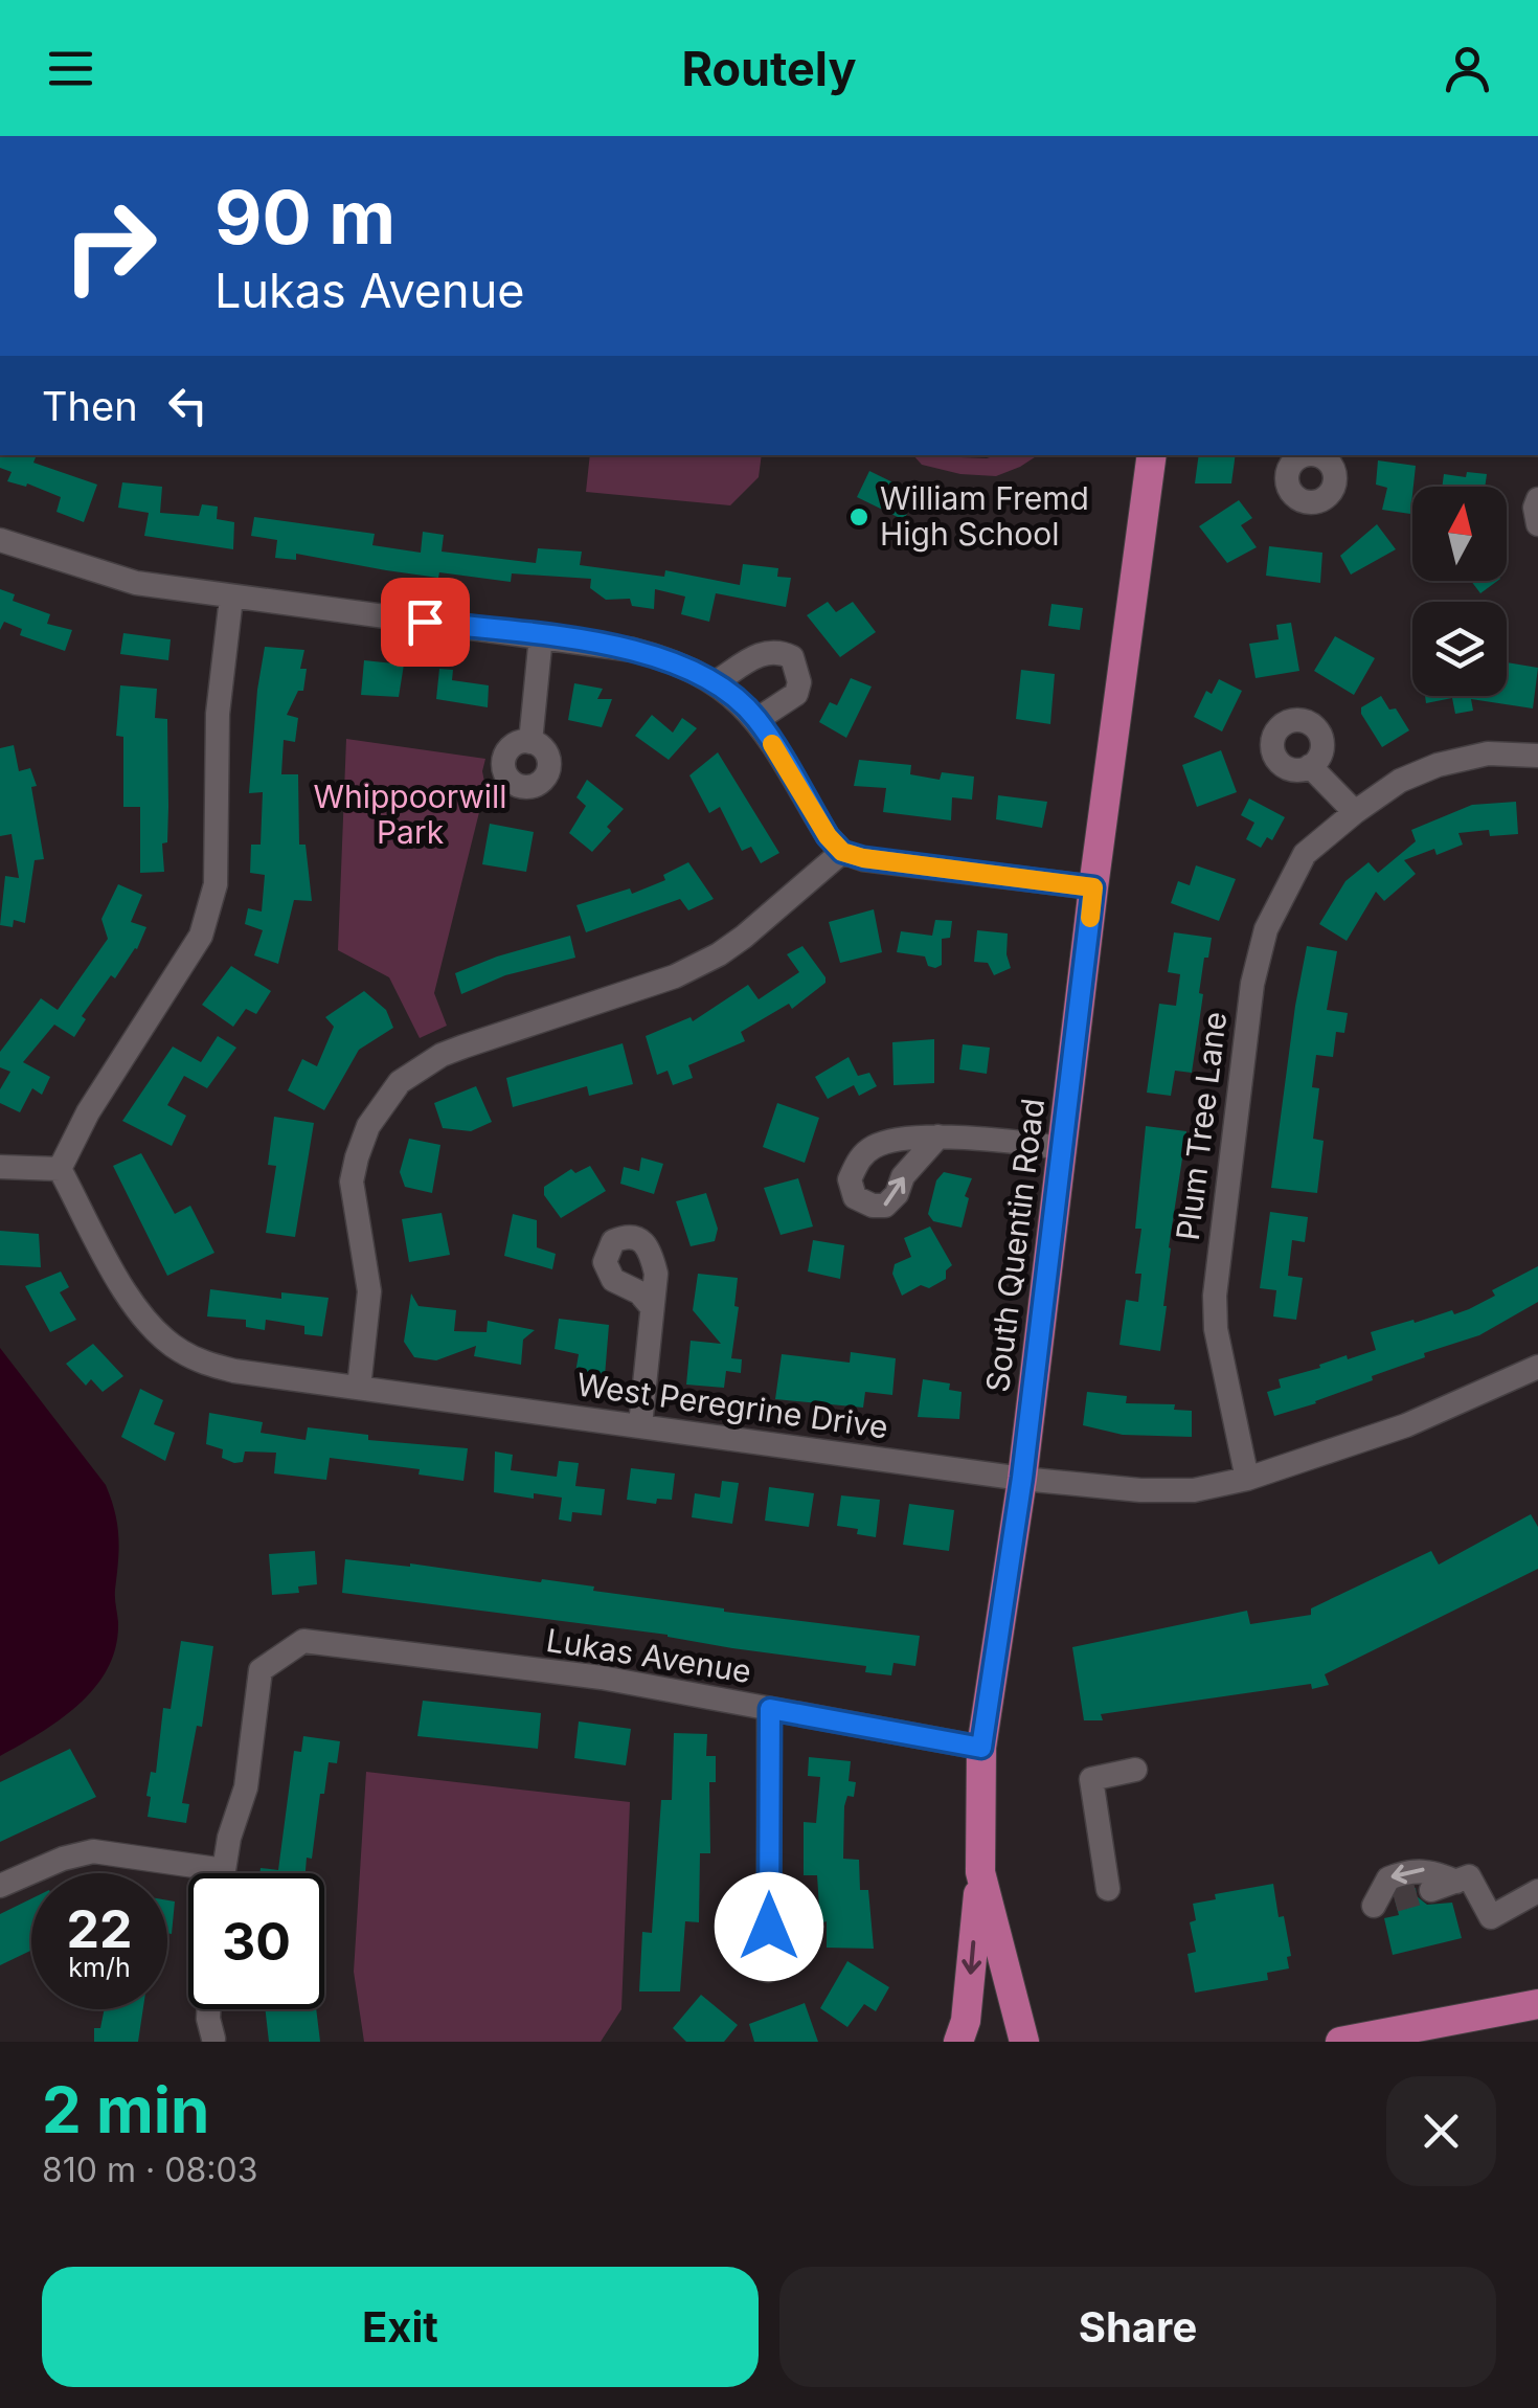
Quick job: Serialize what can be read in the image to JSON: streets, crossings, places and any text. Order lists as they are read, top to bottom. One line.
{"streets":{"main road":["South Quentin Road"],"street":["Plum Tree Lane","West Peregrine Drive","Lukas Avenue"]},"crossings":[["Plum Tree Lane","West Peregrine Drive"],["South Quentin Road","West Peregrine Drive"],["South Quentin Road","Lukas Avenue"]],"parks":["Whippoorwill Park"],"places":["William Fremd High School"],"north":"top","page":{"header":"Routely","turn":["90 m","Lukas Avenue"],"then":"Then","speed":"22 km/h","limit":"30","heading":["2 min","810 m · 08:03"],"buttons":["Exit","Share"]}}
